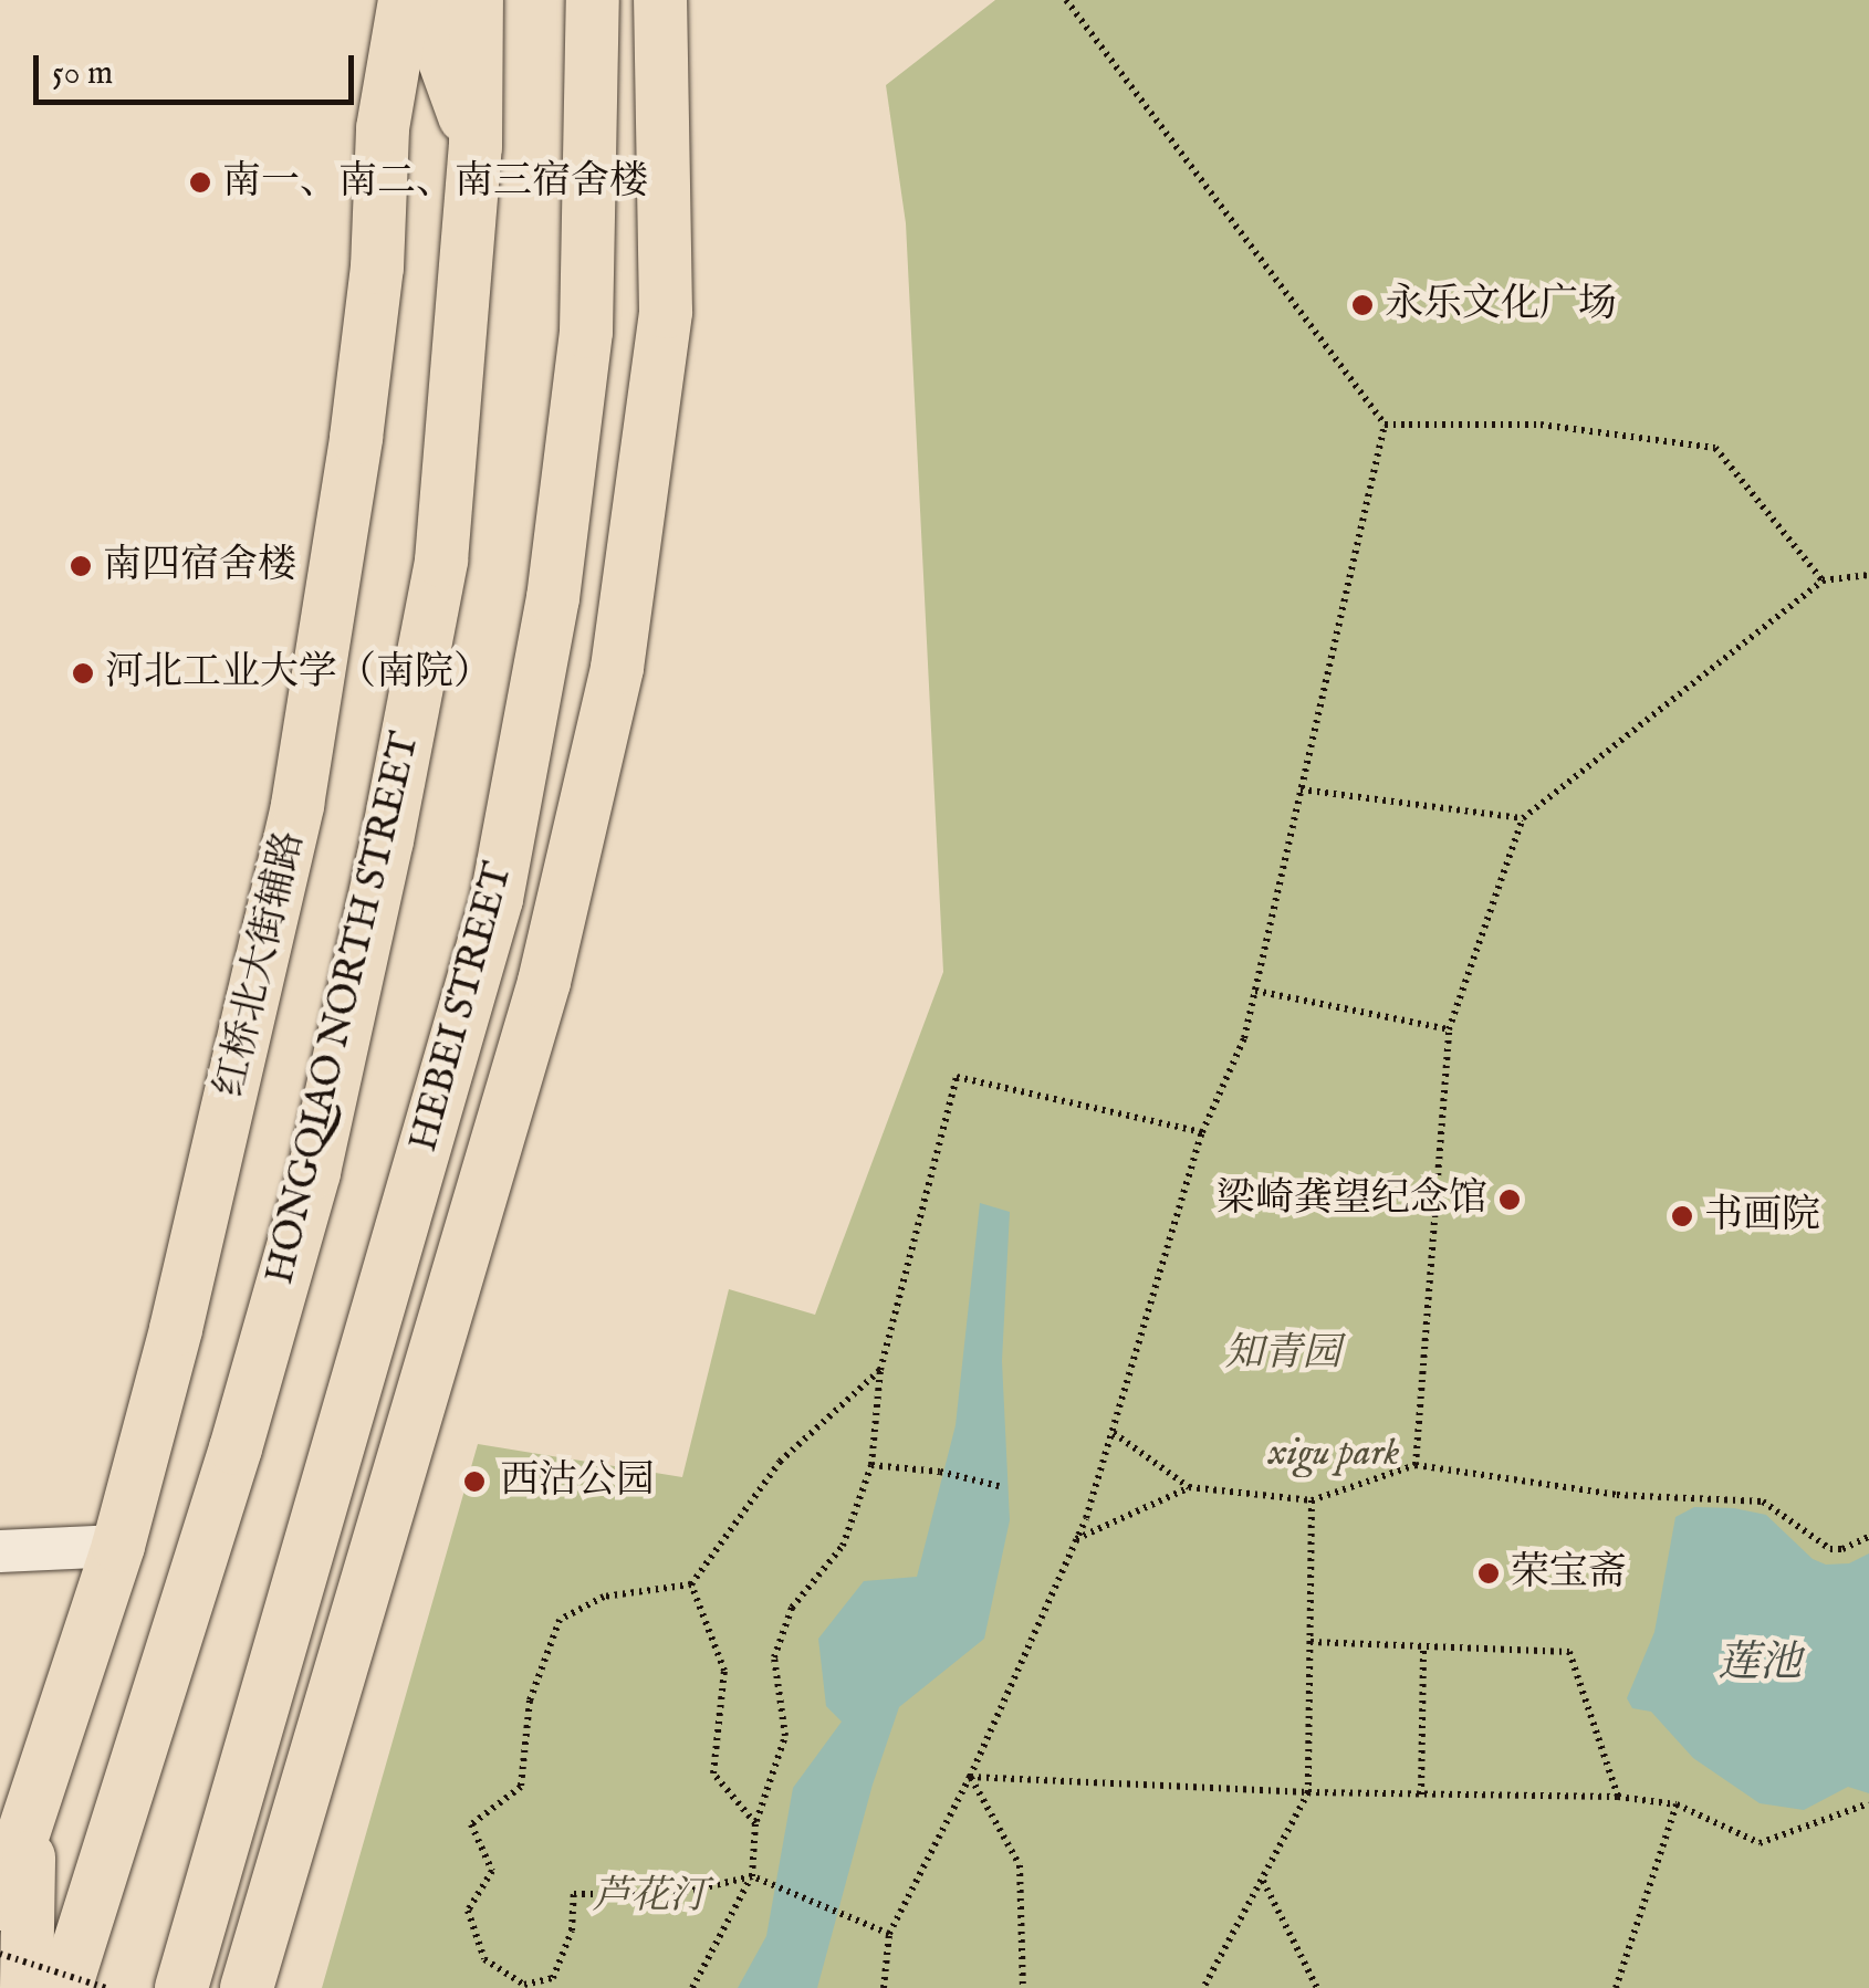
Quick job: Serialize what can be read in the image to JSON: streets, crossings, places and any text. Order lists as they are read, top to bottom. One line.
{"streets":{"main road":["红桥北大街辅路","HEBEI STREET","HONGQIAO NORTH STREET"]},"water":["莲池"],"parks":["知青园","xigu park","芦花汀"],"places":["南一、南二、南三宿舍楼","永乐文化广场","南四宿舍楼","河北工业大学（南院）","梁崎龚望纪念馆","书画院","西沽公园","荣宝斋"],"scale_bar":"50 m"}
